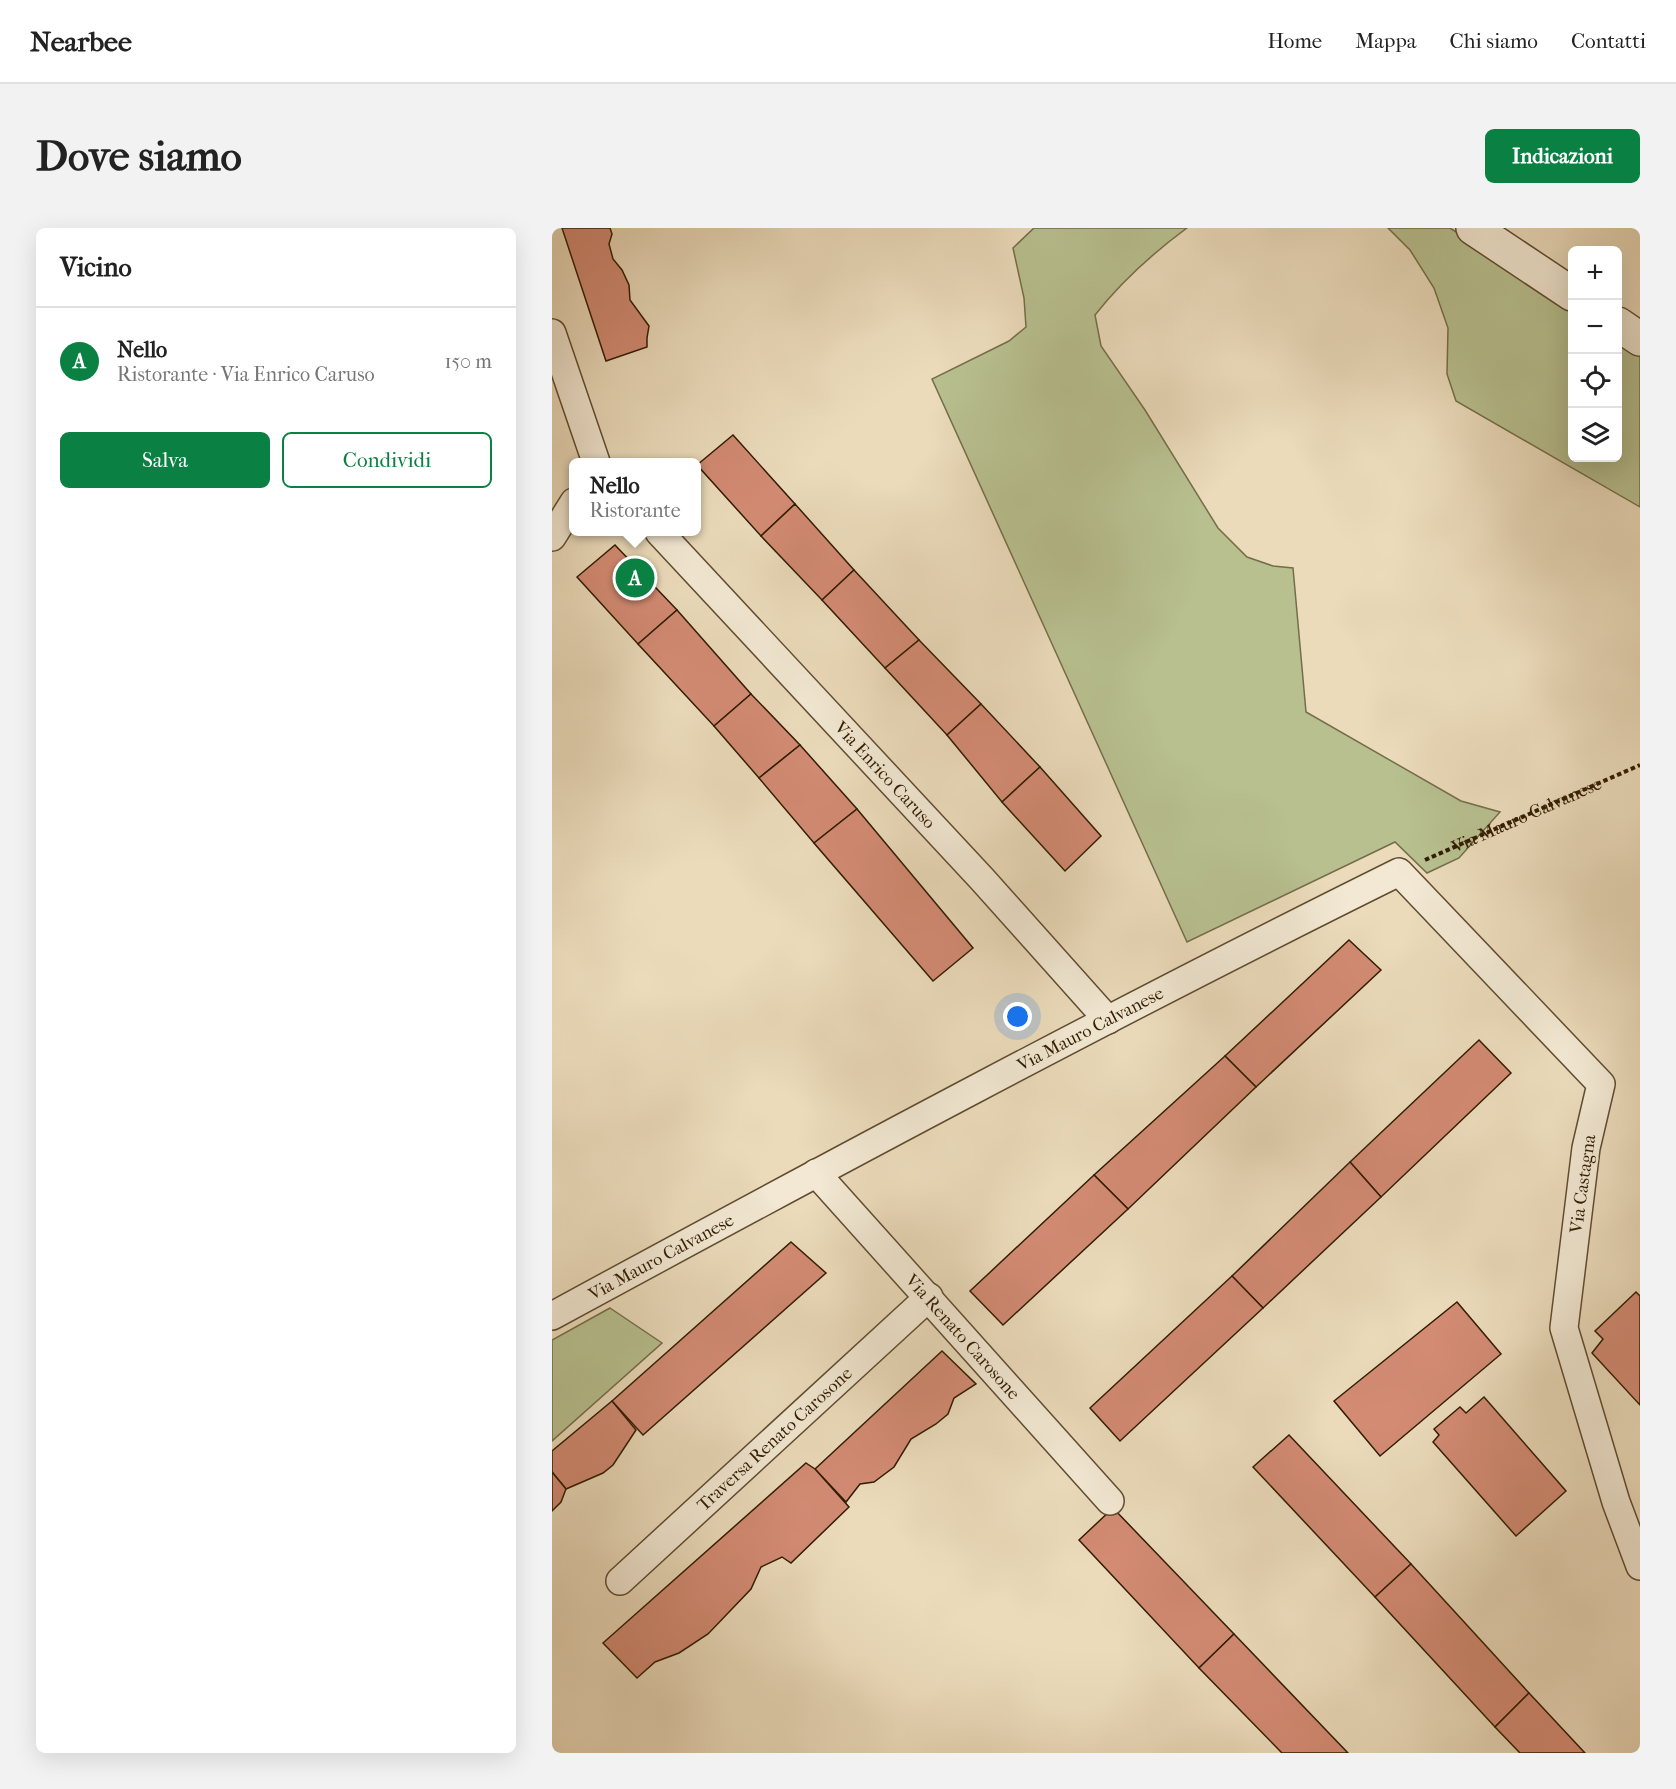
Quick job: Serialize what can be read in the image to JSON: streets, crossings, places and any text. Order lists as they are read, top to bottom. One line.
{"streets":{"street":["Via Enrico Caruso","Via Mauro Calvanese","Via Castagna","Via Renato Carosone","Traversa Renato Carosone"]},"crossings":[["Via Enrico Caruso","Via Mauro Calvanese"],["Via Mauro Calvanese","Via Castagna"],["Via Mauro Calvanese","Via Renato Carosone"],["Via Renato Carosone","Traversa Renato Carosone"]],"page":{"header":"Nearbee","nav":["Home","Mappa","Chi siamo","Contatti"],"buttons":["Indicazioni",["Salva","Condividi"]],"title":"Dove siamo","heading":"Vicino","map_buttons":["+","−"],"list":[{"mark":"A","name":"Nello","note":"Ristorante · Via Enrico Caruso","value":"150 m"}],"popup":["Nello","Ristorante"],"pins":"A"}}
